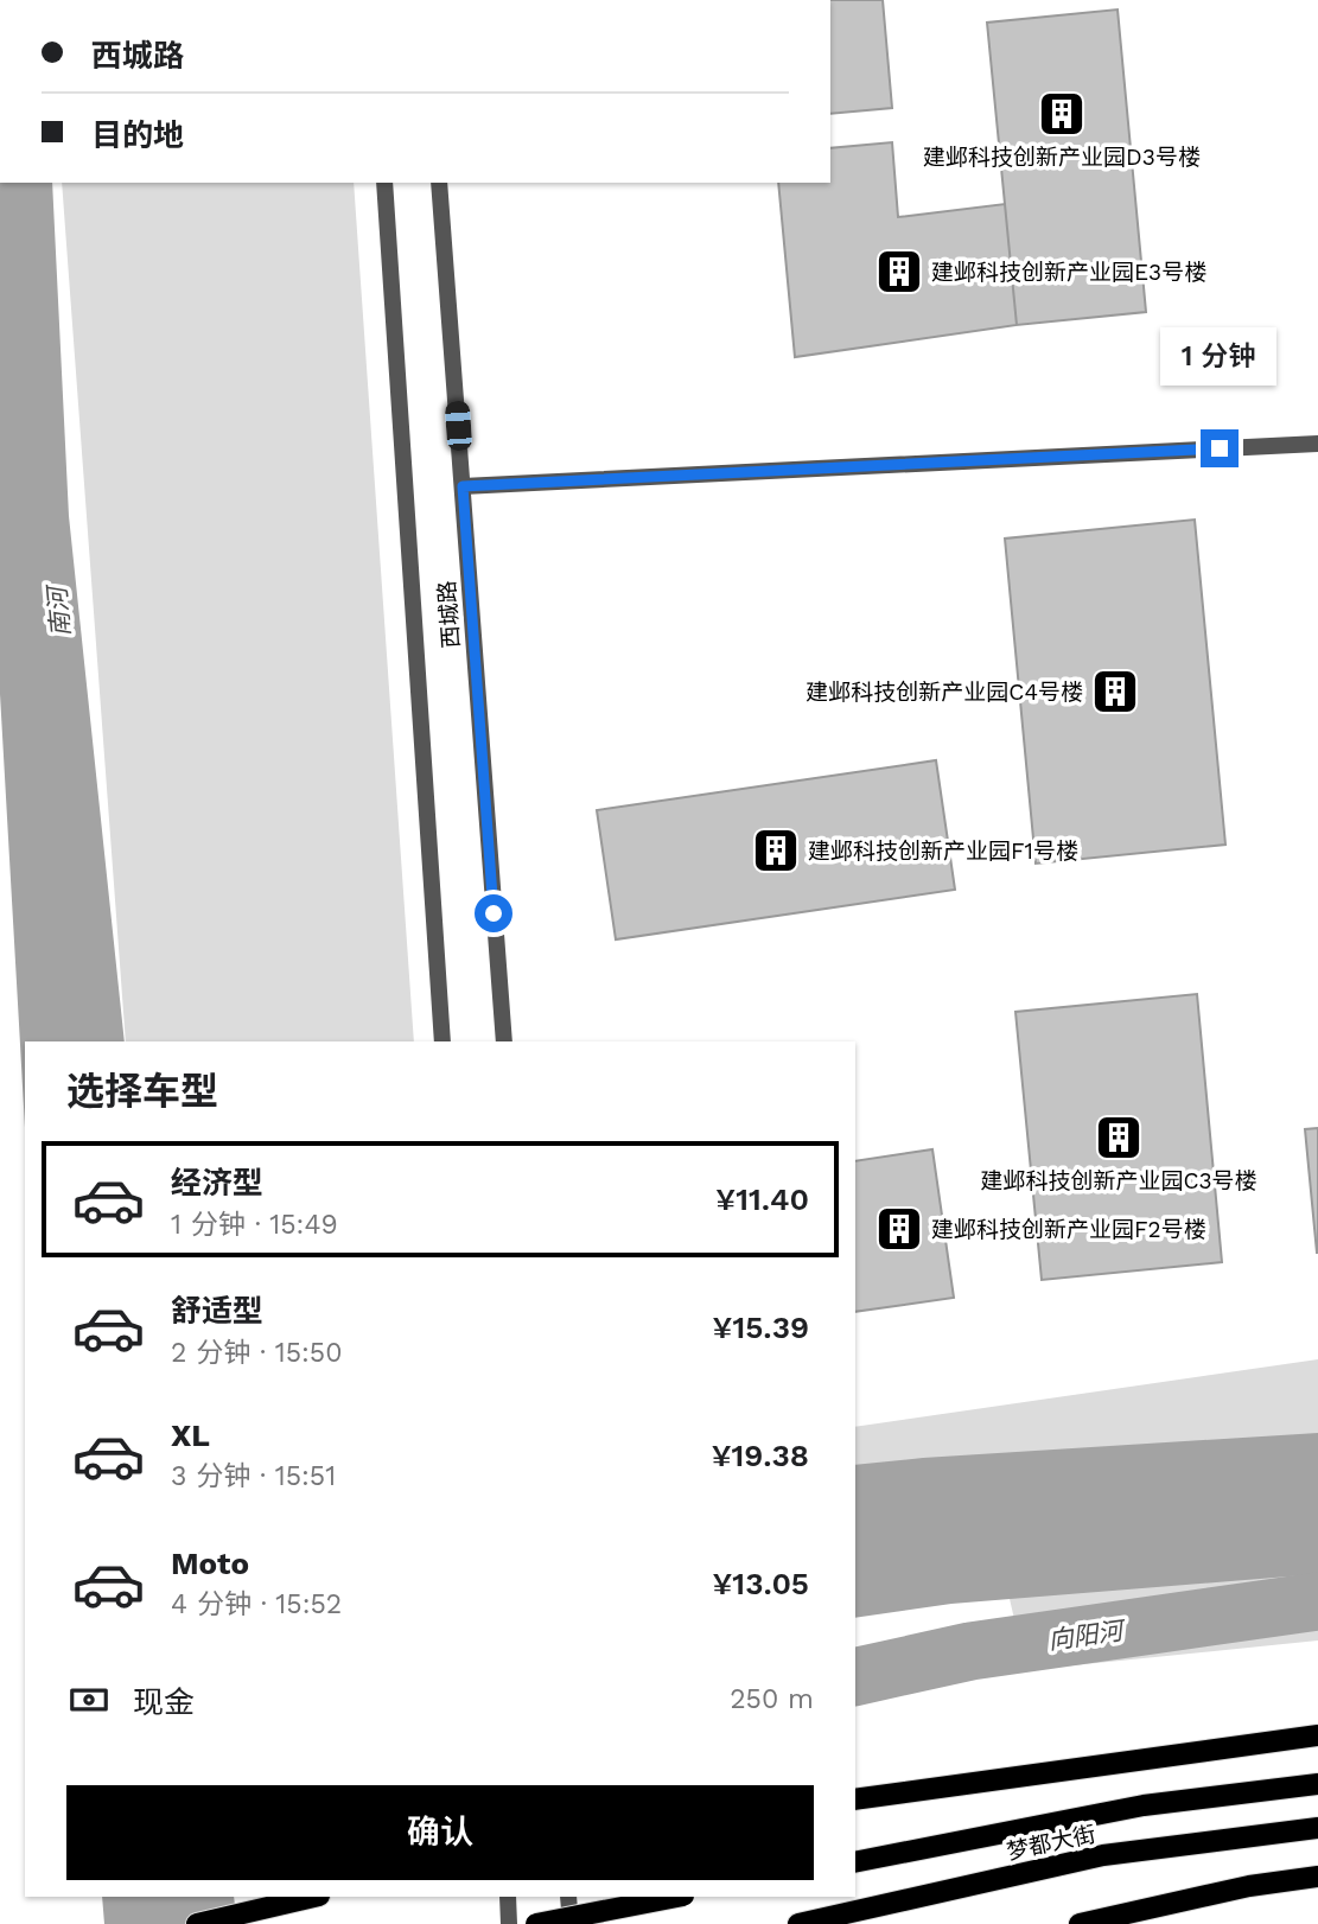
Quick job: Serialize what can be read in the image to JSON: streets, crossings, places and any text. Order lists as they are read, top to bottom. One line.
{"streets":{"main road":["梦都大街"],"street":["西城路"]},"water":["南河","向阳河"],"places":{"building":["建邺科技创新产业园D3号楼","建邺科技创新产业园E3号楼","建邺科技创新产业园C4号楼","建邺科技创新产业园F1号楼","建邺科技创新产业园C3号楼","建邺科技创新产业园F2号楼"]},"page":{"banner":["西城路","目的地"],"bubble":"1 分钟","heading":"选择车型","list":[{"name":"经济型","note":"1 分钟 · 15:49","value":"¥11.40"},{"name":"舒适型","note":"2 分钟 · 15:50","value":"¥15.39"},{"name":"XL","note":"3 分钟 · 15:51","value":"¥19.38"},{"name":"Moto","note":"4 分钟 · 15:52","value":"¥13.05"}],"pay":["现金","250 m"],"buttons":"确认"}}
